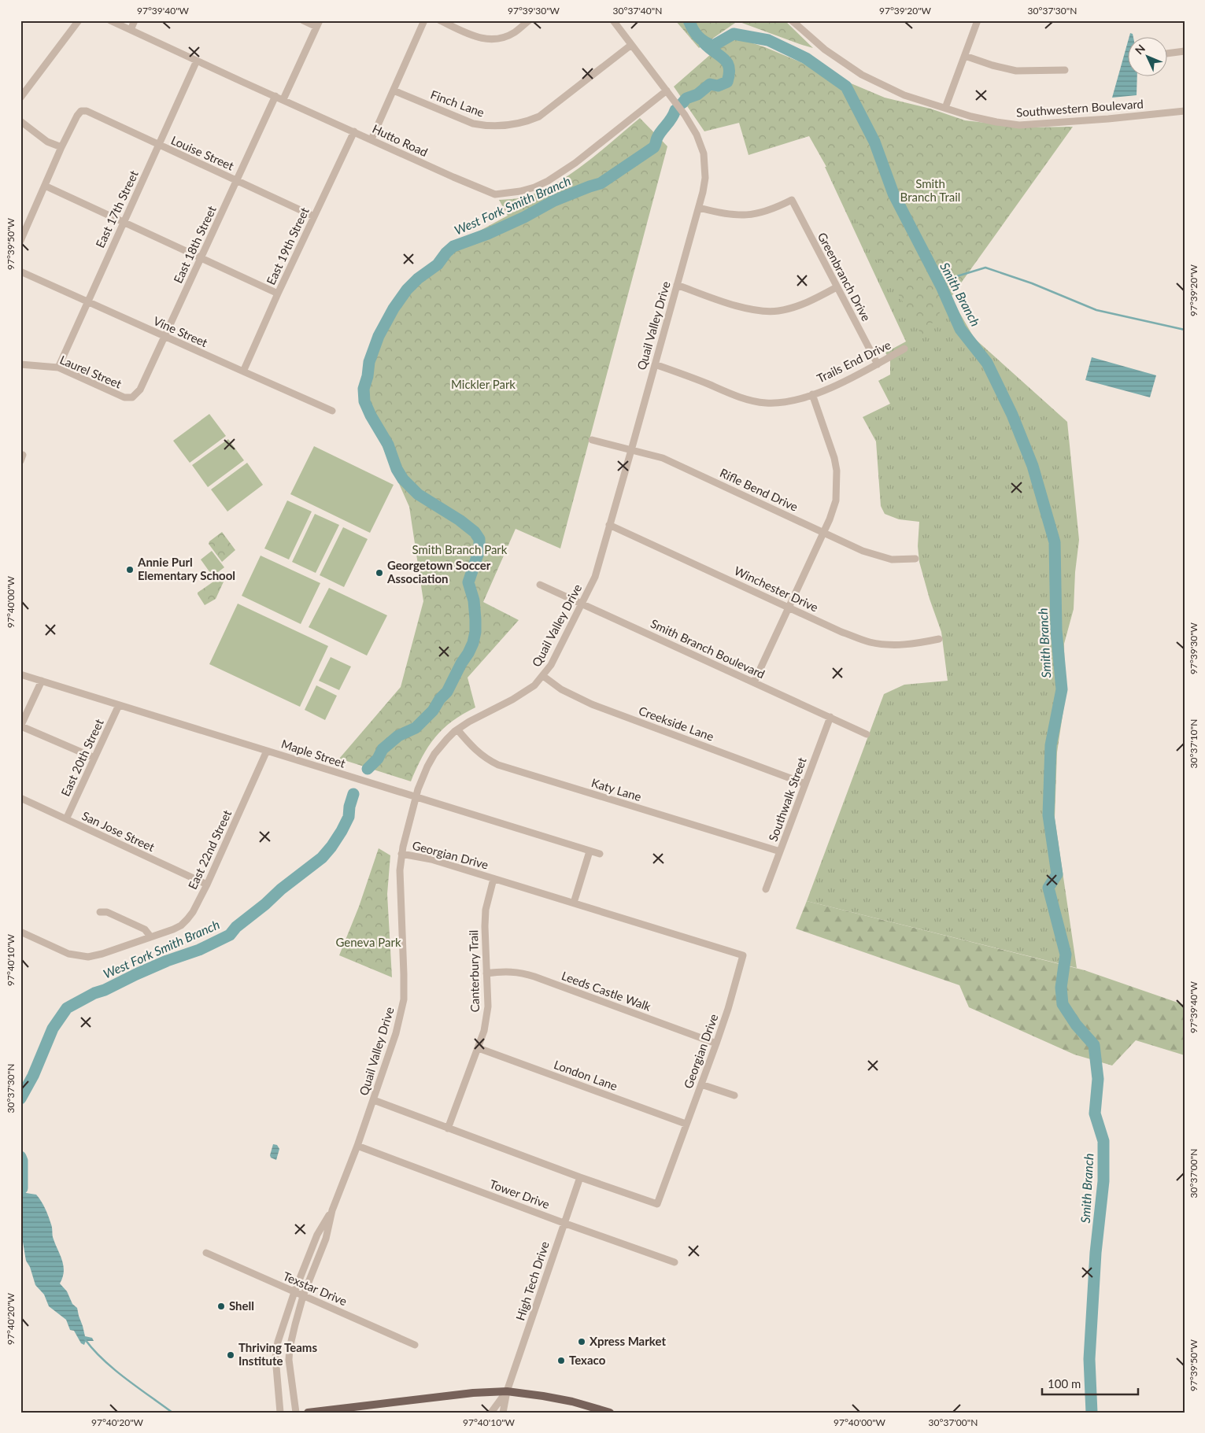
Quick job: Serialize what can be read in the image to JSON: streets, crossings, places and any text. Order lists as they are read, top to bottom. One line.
{"streets":{"street":["Finch Lane","Southwestern Boulevard","Hutto Road","Louise Street","East 17th Street","East 18th Street","East 19th Street","Greenbranch Drive","Quail Valley Drive","Vine Street","Trails End Drive","Laurel Street","Rifle Bend Drive","Winchester Drive","Smith Branch Boulevard","Creekside Lane","Maple Street","East 20th Street","Katy Lane","Southwalk Street","San Jose Street","East 22nd Street","Georgian Drive","Canterbury Trail","Leeds Castle Walk","London Lane","Tower Drive","High Tech Drive","Texstar Drive"]},"crossings":[["Finch Lane","Quail Valley Drive"],["Hutto Road","East 17th Street"],["Hutto Road","East 18th Street"],["Hutto Road","East 19th Street"],["Hutto Road","Quail Valley Drive"],["Louise Street","East 17th Street"],["Louise Street","East 18th Street"],["Louise Street","East 19th Street"],["East 17th Street","Vine Street"],["East 17th Street","Laurel Street"],["East 18th Street","Vine Street"],["East 18th Street","Laurel Street"],["East 19th Street","Vine Street"],["Greenbranch Drive","Quail Valley Drive"],["Greenbranch Drive","Trails End Drive"],["Quail Valley Drive","Trails End Drive"],["Quail Valley Drive","Rifle Bend Drive"],["Quail Valley Drive","Winchester Drive"],["Quail Valley Drive","Smith Branch Boulevard"],["Quail Valley Drive","Creekside Lane"],["Quail Valley Drive","Maple Street"],["Quail Valley Drive","Katy Lane"],["Quail Valley Drive","Georgian Drive"],["Quail Valley Drive","Tower Drive"],["Quail Valley Drive","Texstar Drive"],["Smith Branch Boulevard","Southwalk Street"],["Creekside Lane","Southwalk Street"],["Maple Street","East 20th Street"],["Maple Street","East 22nd Street"],["East 20th Street","San Jose Street"],["Katy Lane","Southwalk Street"],["San Jose Street","East 22nd Street"],["Georgian Drive","Canterbury Trail"],["Georgian Drive","Leeds Castle Walk"],["Georgian Drive","London Lane"],["Georgian Drive","High Tech Drive"],["Canterbury Trail","Leeds Castle Walk"],["Canterbury Trail","London Lane"],["Tower Drive","High Tech Drive"]],"water":["West Fork Smith Branch","Smith Branch"],"parks":["Smith Branch Trail","Mickler Park","Smith Branch Park","Geneva Park"],"places":["Annie Purl Elementary School","Georgetown Soccer Association","Shell","Xpress Market","Thriving Teams Institute","Texaco"],"scale_bar":"100 m","north":"top left","coordinates":["97°39'40\"W","97°39'30\"W","30°37'40\"N","97°39'20\"W","30°37'30\"N","97°39'50\"W","97°40'00\"W","30°37'10\"N","97°40'10\"W","30°37'00\"N","97°40'20\"W"]}
